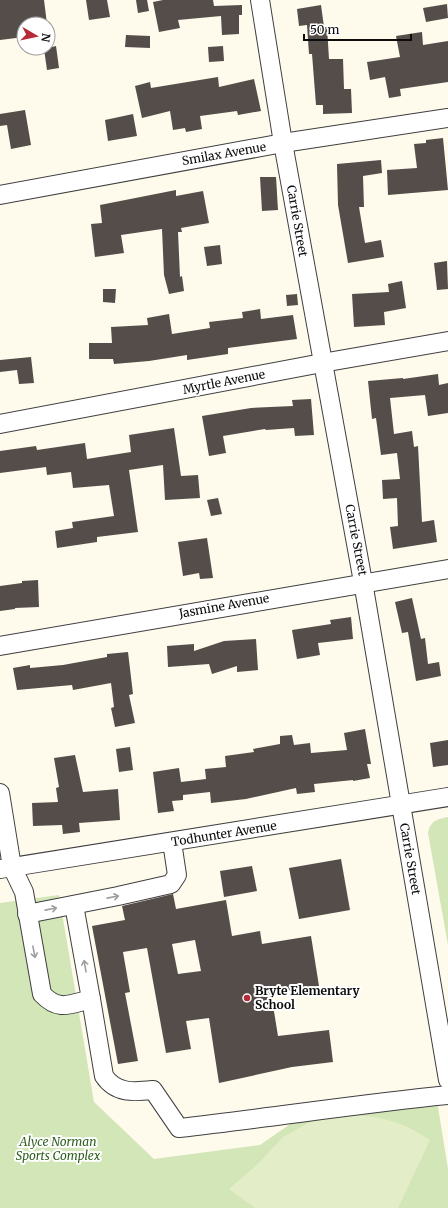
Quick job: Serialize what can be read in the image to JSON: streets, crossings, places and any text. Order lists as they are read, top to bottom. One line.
{"streets":{"street":["Smilax Avenue","Carrie Street","Myrtle Avenue","Jasmine Avenue","Todhunter Avenue"]},"crossings":[["Smilax Avenue","Carrie Street"],["Carrie Street","Myrtle Avenue"],["Carrie Street","Jasmine Avenue"],["Carrie Street","Todhunter Avenue"]],"parks":["Alyce Norman Sports Complex"],"places":["Bryte Elementary School"],"scale_bar":"50 m","north":"right"}
